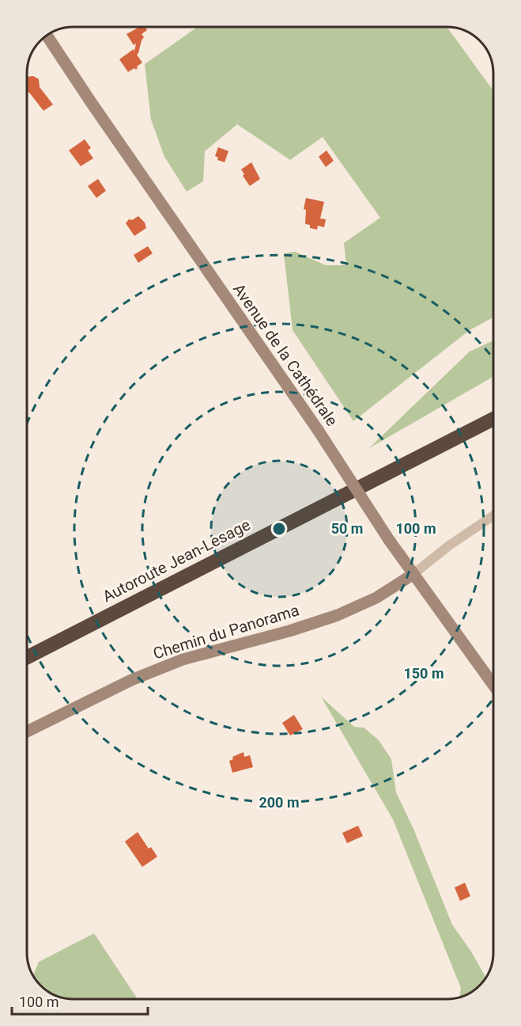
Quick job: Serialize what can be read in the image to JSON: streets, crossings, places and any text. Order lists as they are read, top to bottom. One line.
{"streets":{"highway":["Autoroute Jean-Lesage"],"street":["Avenue de la Cathédrale","Chemin du Panorama"]},"crossings":[["Avenue de la Cathédrale","Chemin du Panorama"]],"scale_bar":"100 m","rings":["50 m","100 m","150 m","200 m"]}
